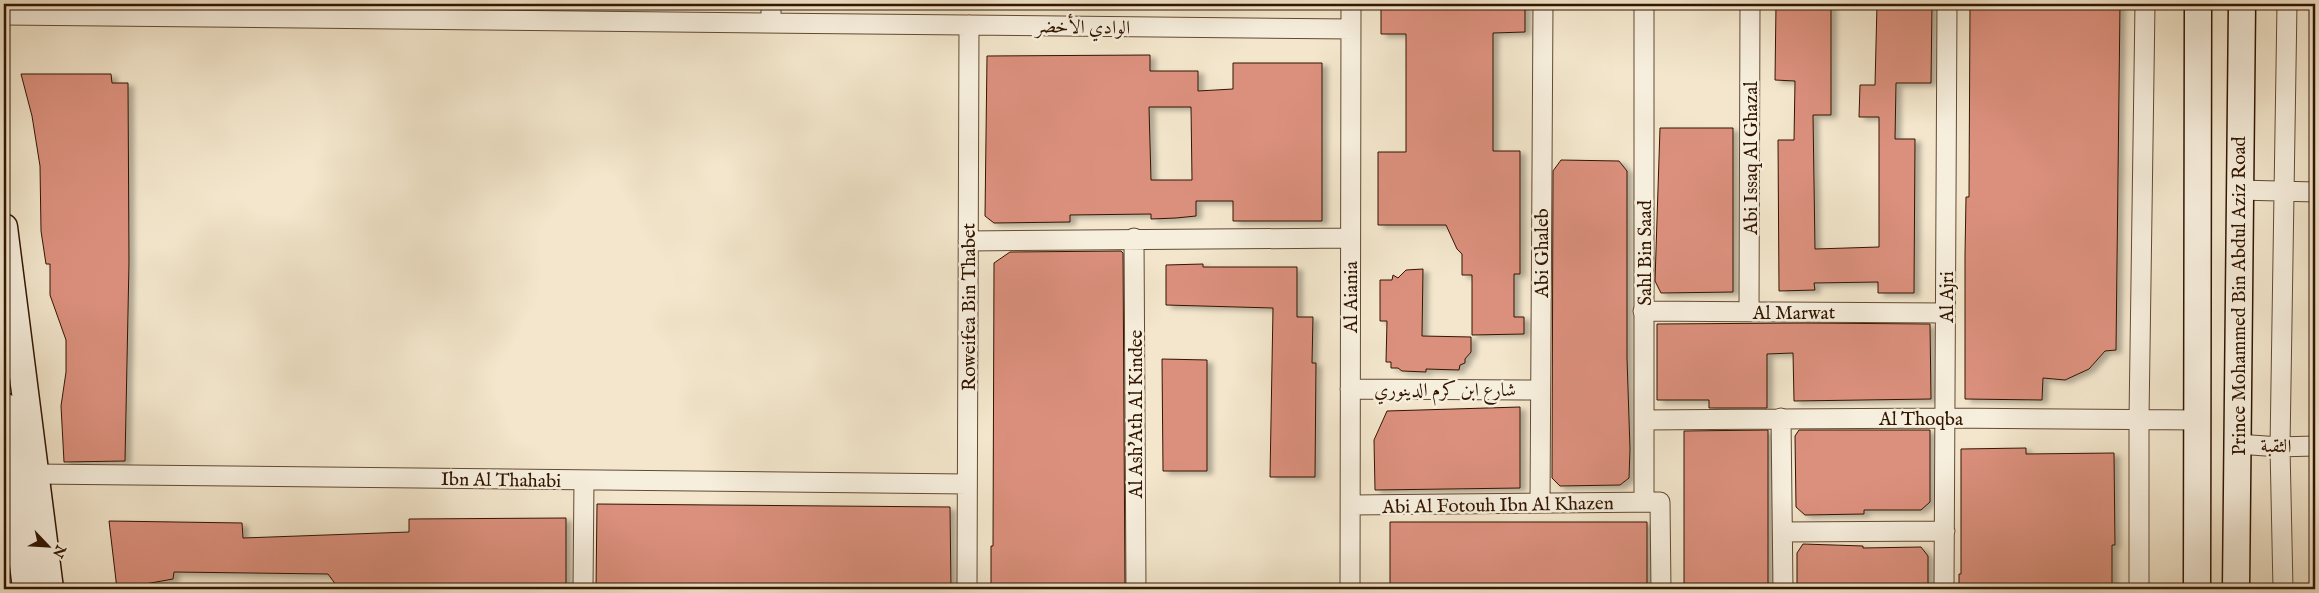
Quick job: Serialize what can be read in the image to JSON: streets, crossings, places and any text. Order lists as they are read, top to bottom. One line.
{"streets":{"main road":["Prince Mohammed Bin Abdul Aziz Road"],"street":["الوادي الأخضر","Abi Issaq Al Ghazal","Abi Ghaleb","Sahl Bin Saad","Al Aiania","Al Ajri","Roweifea Bin Thabet","Al Marwat","شارع ابن كرم الدينوري","Al Ash'Ath Al Kindee","Al Thoqba","الثقبة","Ibn Al Thahabi","Abi Al Fotouh Ibn Al Khazen"]},"crossings":[["الوادي الأخضر","Al Aiania"],["الوادي الأخضر","Roweifea Bin Thabet"],["Abi Issaq Al Ghazal","Al Marwat"],["Abi Ghaleb","شارع ابن كرم الدينوري"],["Abi Ghaleb","Abi Al Fotouh Ibn Al Khazen"],["Sahl Bin Saad","Al Marwat"],["Sahl Bin Saad","Al Thoqba"],["Sahl Bin Saad","Abi Al Fotouh Ibn Al Khazen"],["Prince Mohammed Bin Abdul Aziz Road","الثقبة"],["Al Aiania","شارع ابن كرم الدينوري"],["Al Aiania","Abi Al Fotouh Ibn Al Khazen"],["Al Ajri","Al Marwat"],["Al Ajri","Al Thoqba"],["Roweifea Bin Thabet","Ibn Al Thahabi"]],"north":"bottom right"}
